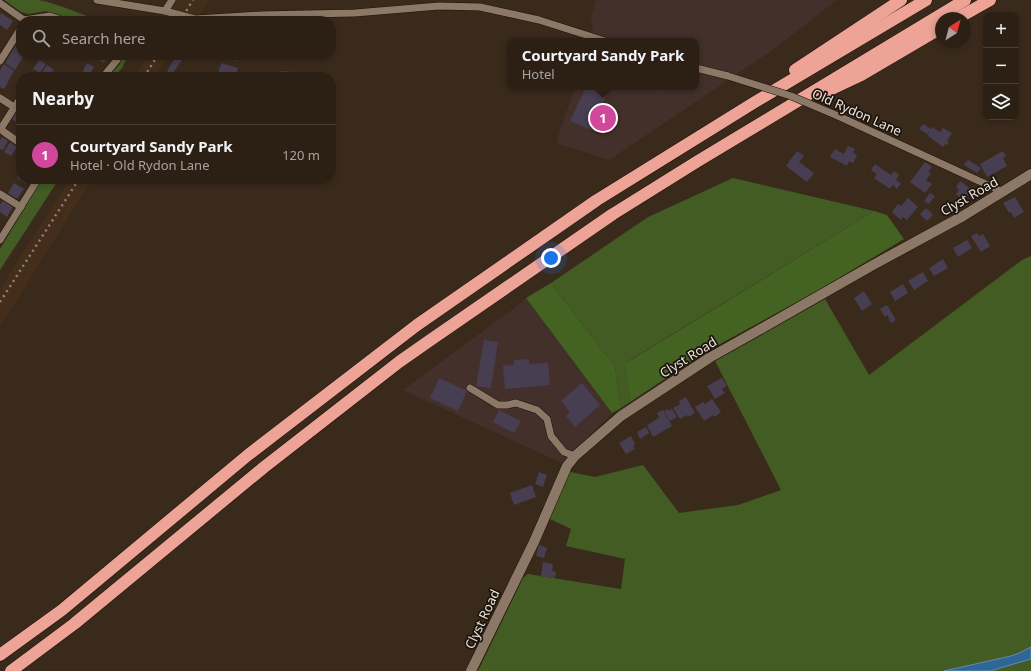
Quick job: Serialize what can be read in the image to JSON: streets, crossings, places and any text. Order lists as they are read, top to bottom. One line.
{"streets":{"street":["Old Rydon Lane","Clyst Road"]},"crossings":[["Old Rydon Lane","Clyst Road"]],"north":"top right","page":{"map_buttons":["+","−"],"search":"Search here","popup":["Courtyard Sandy Park","Hotel"],"heading":"Nearby","pins":"1","list":[{"mark":"1","name":"Courtyard Sandy Park","note":"Hotel · Old Rydon Lane","value":"120 m"}]}}
